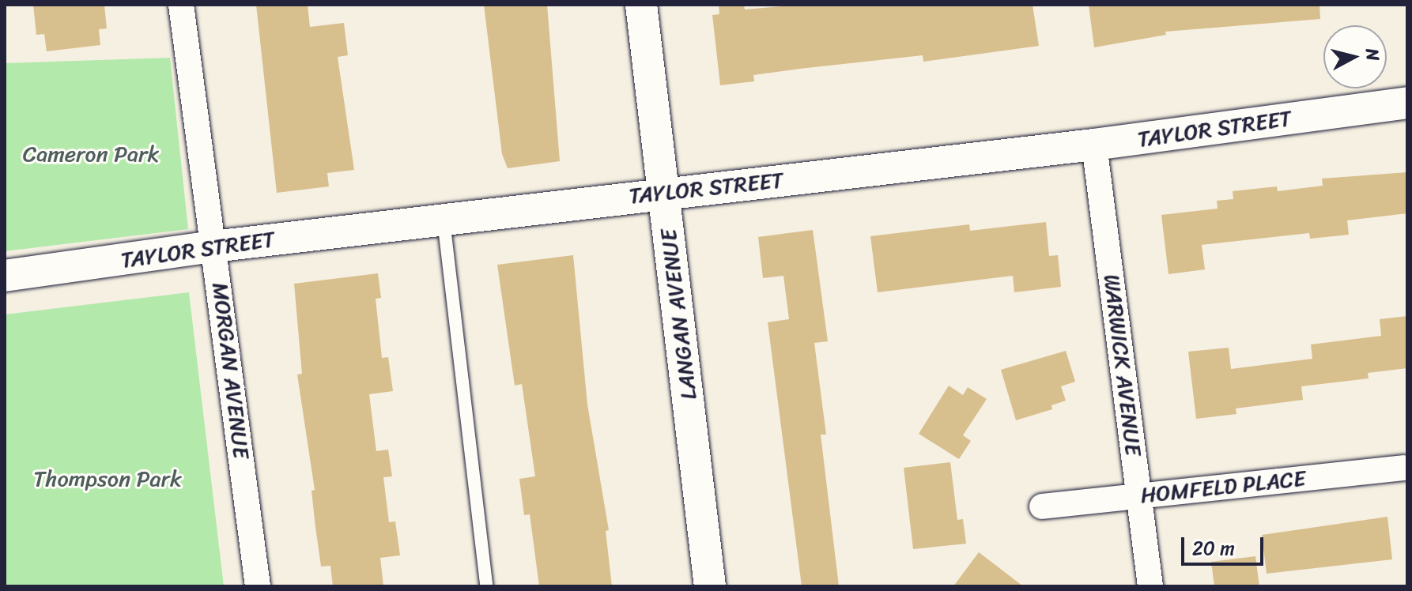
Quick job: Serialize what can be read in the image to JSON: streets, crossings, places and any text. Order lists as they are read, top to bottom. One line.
{"streets":{"street":["TAYLOR STREET","LANGAN AVENUE","WARWICK AVENUE","MORGAN AVENUE","HOMFELD PLACE"]},"crossings":[["TAYLOR STREET","LANGAN AVENUE"],["TAYLOR STREET","WARWICK AVENUE"],["TAYLOR STREET","MORGAN AVENUE"],["WARWICK AVENUE","HOMFELD PLACE"]],"parks":["Cameron Park","Thompson Park"],"scale_bar":"20 m","north":"right"}
